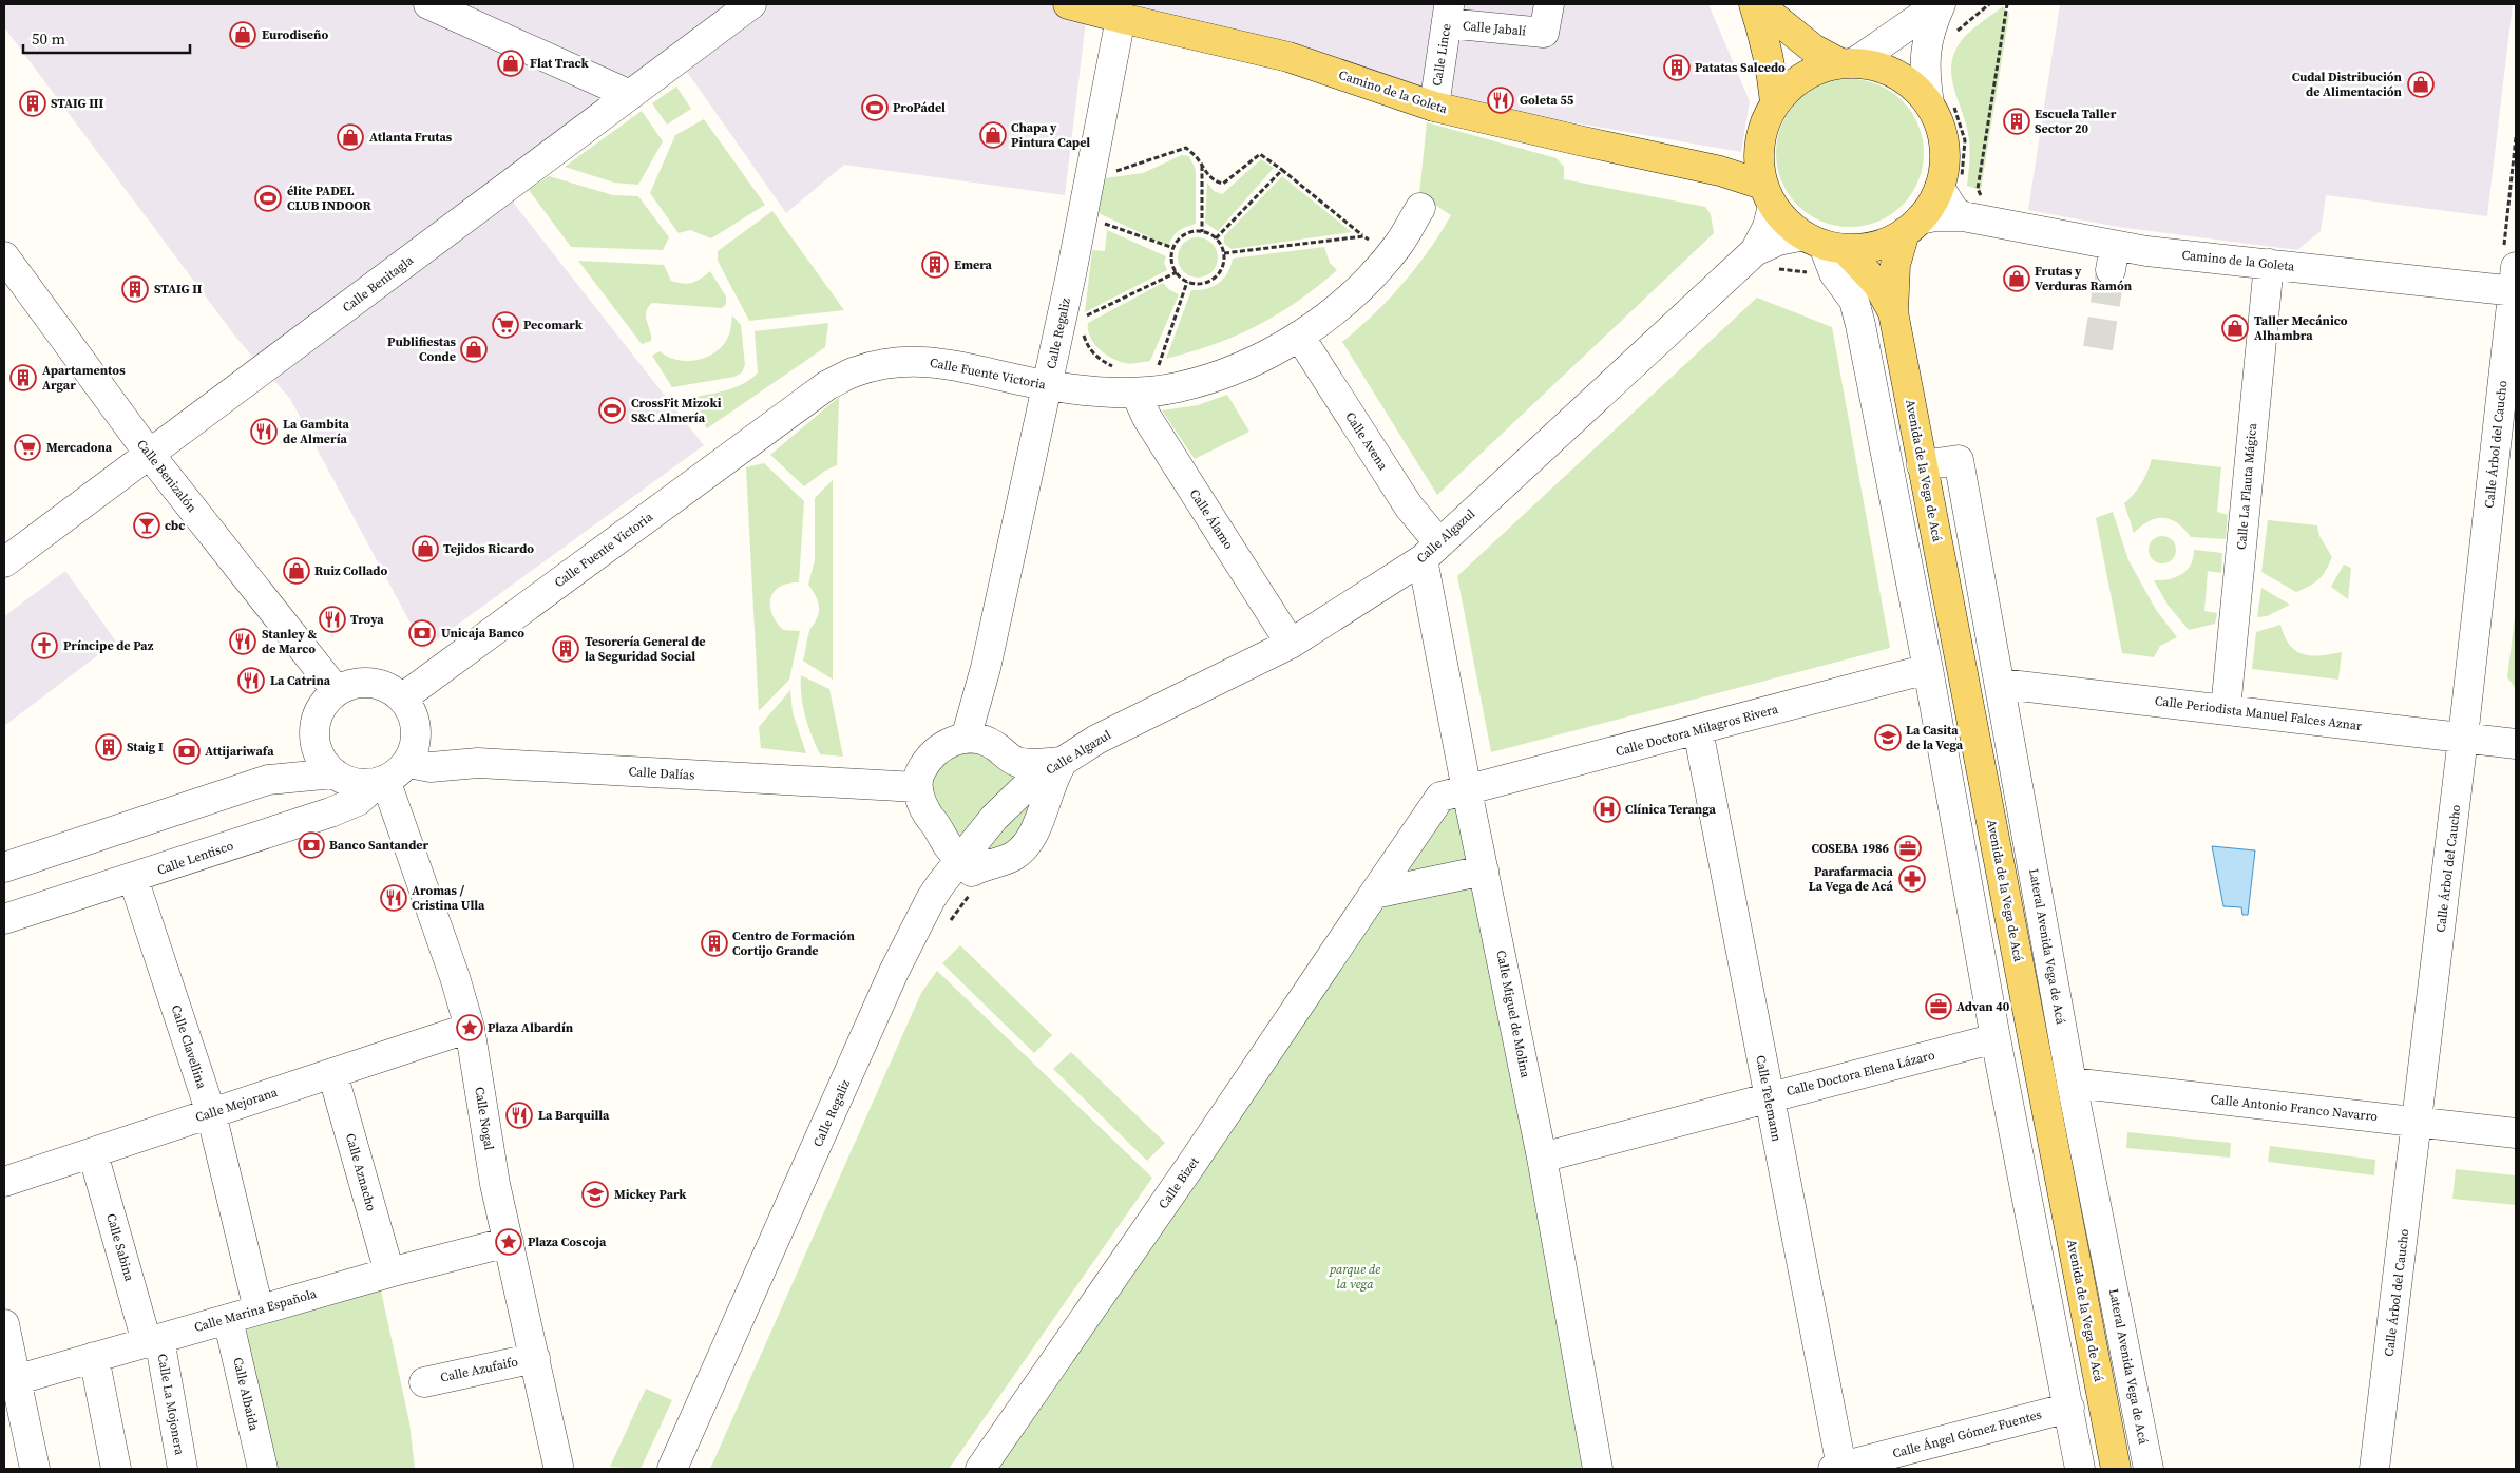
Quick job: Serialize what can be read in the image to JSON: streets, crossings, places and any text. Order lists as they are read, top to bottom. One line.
{"streets":{"main road":["Camino de la Goleta","Avenida de la Vega de Acá"],"street":["Calle Jabalí","Calle Lince","Calle Benitagla","Calle Regaliz","Calle Fuente Victoria","Calle Avena","Calle Árbol del Caucho","Calle Benizalón","Calle La Flauta Mágica","Calle Álamo","Calle Algazul","Calle Periodista Manuel Falces Aznar","Calle Doctora Milagros Rivera","Calle Dalías","Calle Lentisco","Lateral Avenida Vega de Acá","Calle Miguel de Molina","Calle Clavellina","Calle Doctora Elena Lázaro","Calle Telemann","Calle Mejorana","Calle Antonio Franco Navarro","Calle Nogal","Calle Aznacho","Calle Bizet","Calle Sabina","Calle Marina Española","Calle Azufaifo","Calle Albaida","Calle La Mojonera","Calle Ángel Gómez Fuentes"]},"crossings":[["Calle Jabalí","Calle Lince"],["Calle Lince","Camino de la Goleta"],["Camino de la Goleta","Calle Regaliz"],["Camino de la Goleta","Calle Árbol del Caucho"],["Camino de la Goleta","Avenida de la Vega de Acá"],["Camino de la Goleta","Calle La Flauta Mágica"],["Camino de la Goleta","Calle Algazul"],["Calle Benitagla","Calle Benizalón"],["Calle Regaliz","Calle Fuente Victoria"],["Calle Regaliz","Calle Algazul"],["Calle Fuente Victoria","Calle Avena"],["Calle Fuente Victoria","Calle Benizalón"],["Calle Fuente Victoria","Calle Álamo"],["Calle Fuente Victoria","Calle Dalías"],["Calle Fuente Victoria","Calle Lentisco"],["Calle Fuente Victoria","Calle Nogal"],["Calle Avena","Calle Algazul"],["Calle Avena","Calle Miguel de Molina"],["Calle Árbol del Caucho","Calle Periodista Manuel Falces Aznar"],["Calle Árbol del Caucho","Calle Antonio Franco Navarro"],["Avenida de la Vega de Acá","Calle Algazul"],["Avenida de la Vega de Acá","Lateral Avenida Vega de Acá"],["Calle Benizalón","Calle Dalías"],["Calle Benizalón","Calle Lentisco"],["Calle Benizalón","Calle Nogal"],["Calle La Flauta Mágica","Calle Periodista Manuel Falces Aznar"],["Calle Álamo","Calle Algazul"],["Calle Algazul","Calle Miguel de Molina"],["Calle Periodista Manuel Falces Aznar","Lateral Avenida Vega de Acá"],["Calle Doctora Milagros Rivera","Calle Miguel de Molina"],["Calle Doctora Milagros Rivera","Calle Telemann"],["Calle Doctora Milagros Rivera","Calle Bizet"],["Calle Dalías","Calle Lentisco"],["Calle Dalías","Calle Nogal"],["Calle Lentisco","Calle Clavellina"],["Calle Lentisco","Calle Nogal"],["Lateral Avenida Vega de Acá","Calle Antonio Franco Navarro"],["Calle Miguel de Molina","Calle Doctora Elena Lázaro"],["Calle Miguel de Molina","Calle Bizet"],["Calle Clavellina","Calle Mejorana"],["Calle Clavellina","Calle Marina Española"],["Calle Doctora Elena Lázaro","Calle Telemann"],["Calle Telemann","Calle Ángel Gómez Fuentes"],["Calle Mejorana","Calle Nogal"],["Calle Mejorana","Calle Aznacho"],["Calle Mejorana","Calle Sabina"],["Calle Nogal","Calle Marina Española"],["Calle Nogal","Calle Azufaifo"],["Calle Aznacho","Calle Marina Española"],["Calle Sabina","Calle Marina Española"],["Calle Sabina","Calle La Mojonera"],["Calle Marina Española","Calle Albaida"],["Calle Marina Española","Calle La Mojonera"]],"parks":["parque de la vega"],"places":{"shop":["Eurodiseño","Flat Track","Cudal Distribución de Alimentación","Chapa y Pintura Capel","Atlanta Frutas","Frutas y Verduras Ramón","Taller Mecánico Alhambra","Publifiestas Conde","Tejidos Ricardo","Ruiz Collado"],"building":["Patatas Salcedo","STAIG III","Escuela Taller Sector 20","Emera","STAIG II","Apartamentos Argar","Tesorería General de la Seguridad Social","Staig I","Centro de Formación Cortijo Grande"],"restaurant":["Goleta 55","La Gambita de Almería","Troya","Stanley & de Marco","La Catrina","Aromas / Cristina Ulla","La Barquilla"],"sports":["ProPádel","élite PADEL CLUB INDOOR","CrossFit Mizoki S&C Almería"],"supermarket":["Pecomark","Mercadona"],"bar":["cbc"],"bank":["Unicaja Banco","Attijariwafa","Banco Santander"],"church":["Príncipe de Paz"],"school or university":["La Casita de la Vega","Mickey Park"],"hospital":["Clínica Teranga"],"office":["COSEBA 1986","Advan 40"],"pharmacy":["Parafarmacia La Vega de Acá"],"place":["Plaza Albardín","Plaza Coscoja"]},"scale_bar":"50 m"}
